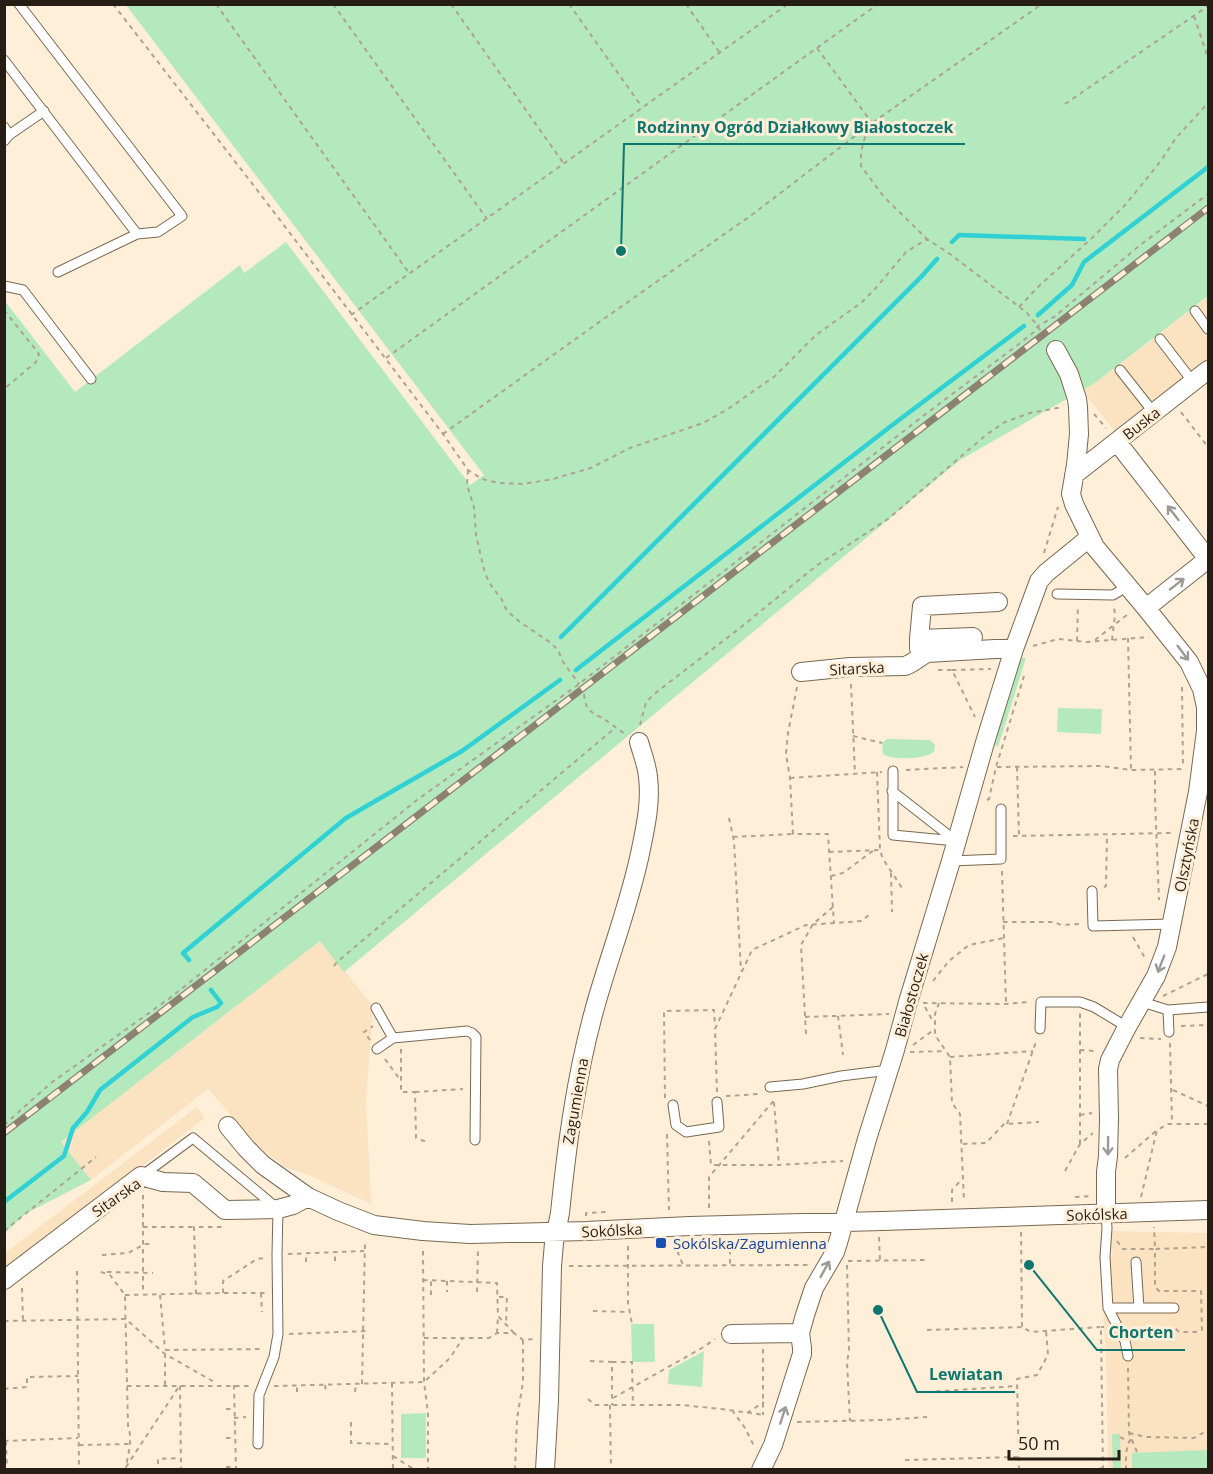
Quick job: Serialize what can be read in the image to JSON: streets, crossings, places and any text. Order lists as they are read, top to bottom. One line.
{"streets":{"street":["Buska","Sitarska","Olsztyńska","Białostoczek","Zagumienna","Sokólska"]},"crossings":[["Buska","Olsztyńska"],["Sitarska","Sokólska"],["Olsztyńska","Białostoczek"],["Olsztyńska","Sokólska"],["Białostoczek","Sokólska"],["Zagumienna","Sokólska"]],"places":{"other":["Rodzinny Ogród Działkowy Białostoczek","Chorten","Lewiatan"],"transit":["Sokólska/Zagumienna"]},"scale_bar":"50 m"}
